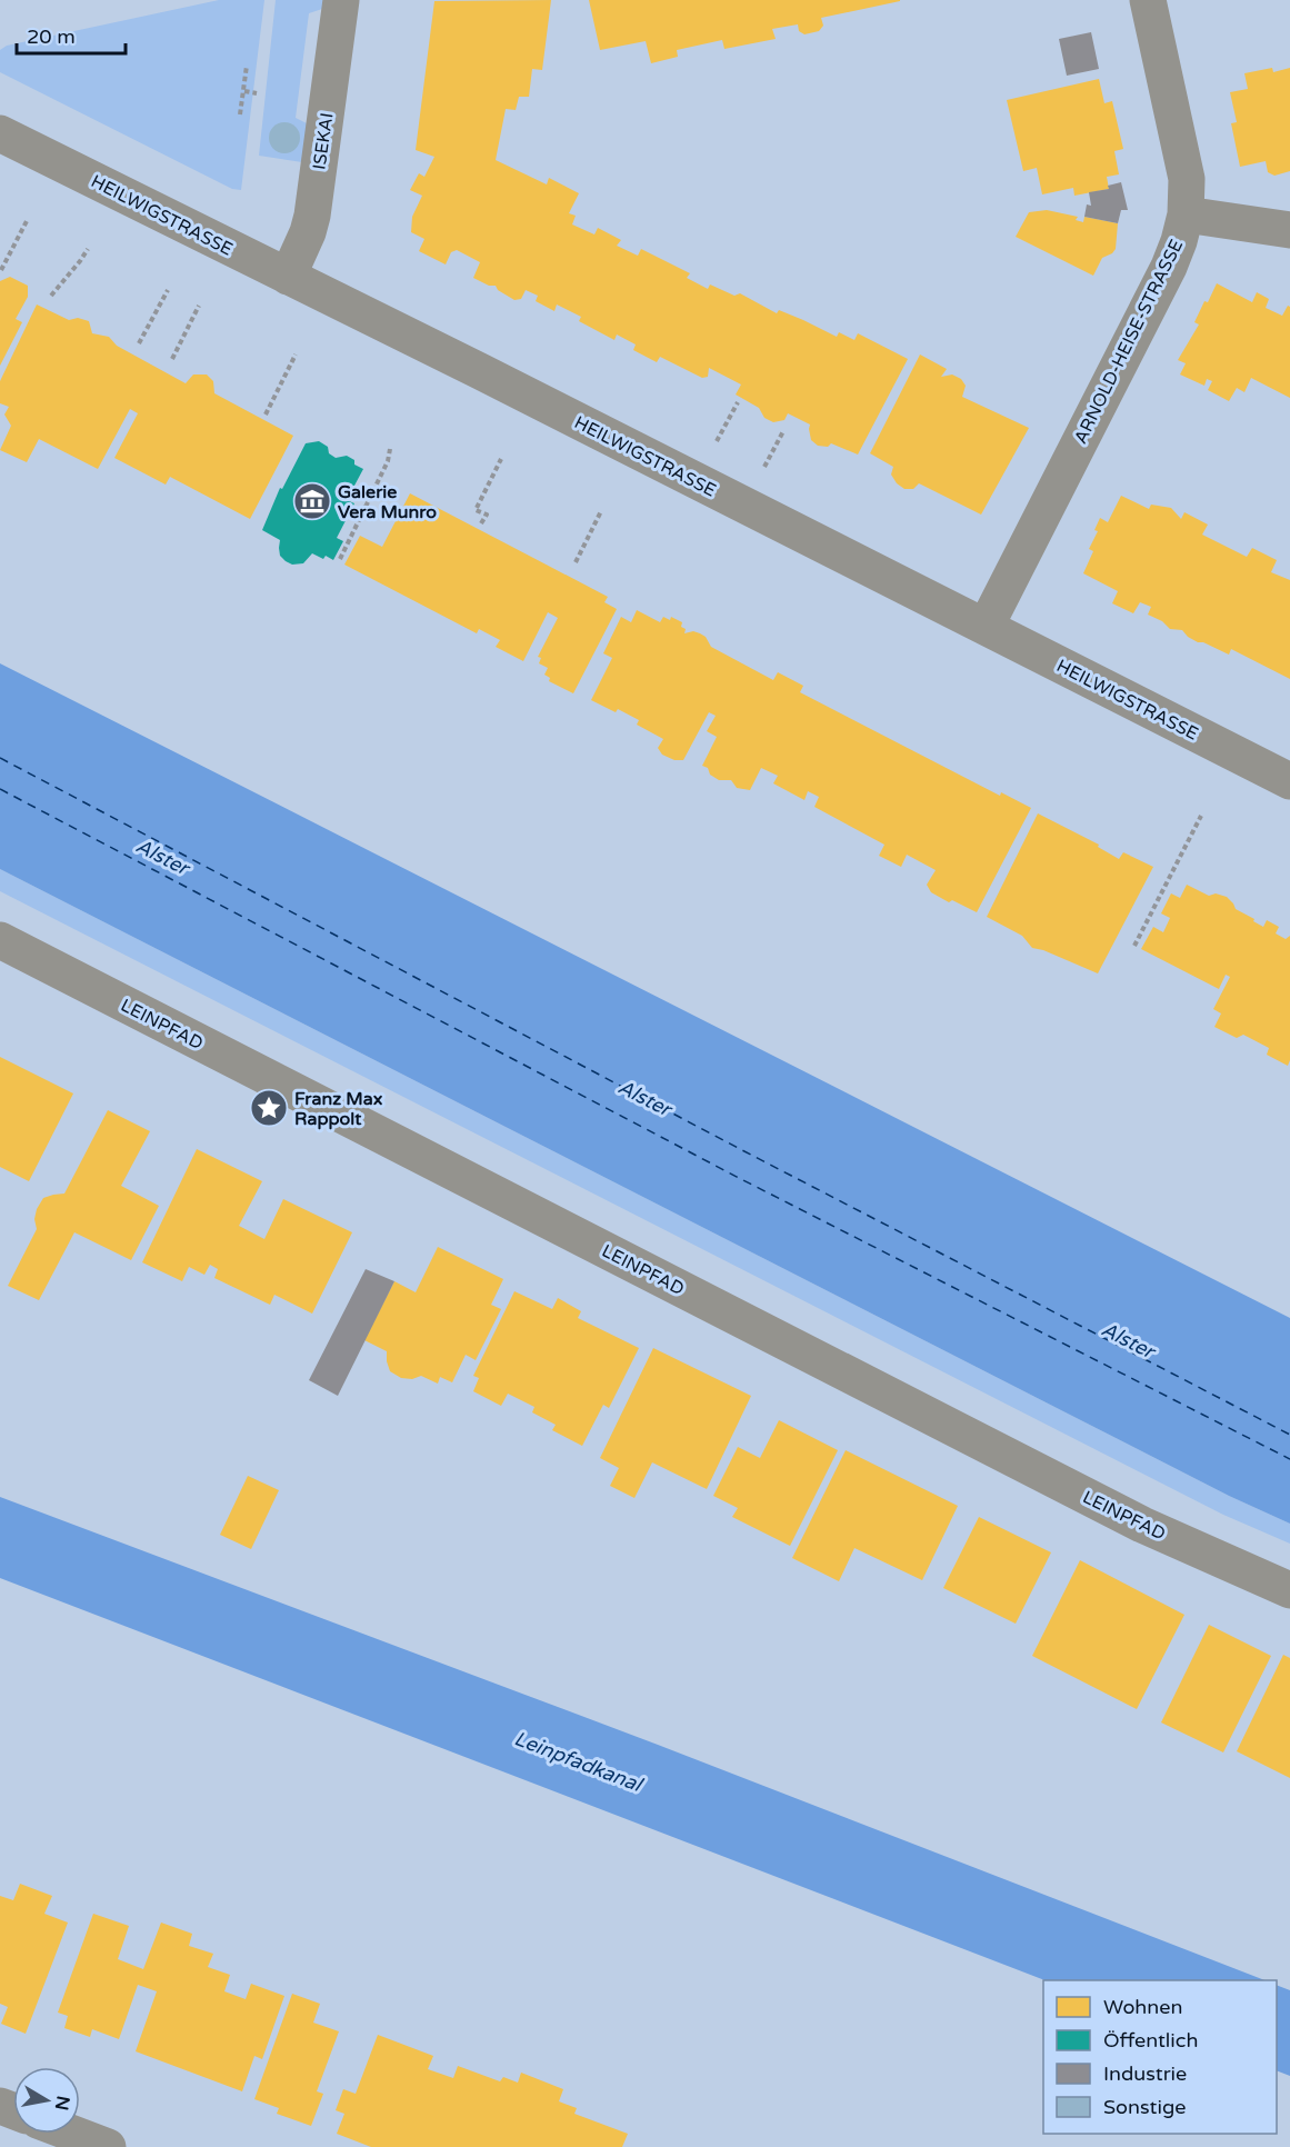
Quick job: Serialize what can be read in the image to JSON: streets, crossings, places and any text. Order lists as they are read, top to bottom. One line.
{"streets":{"street":["ISEKAI","HEILWIGSTRASSE","ARNOLD-HEISE-STRASSE","LEINPFAD"]},"crossings":[["ISEKAI","HEILWIGSTRASSE"],["HEILWIGSTRASSE","ARNOLD-HEISE-STRASSE"]],"water":["Alster","Leinpfadkanal"],"places":{"museum":["Galerie Vera Munro"],"place":["Franz Max Rappolt"]},"legend":["Wohnen","Öffentlich","Industrie","Sonstige"],"scale_bar":"20 m","north":"right"}
